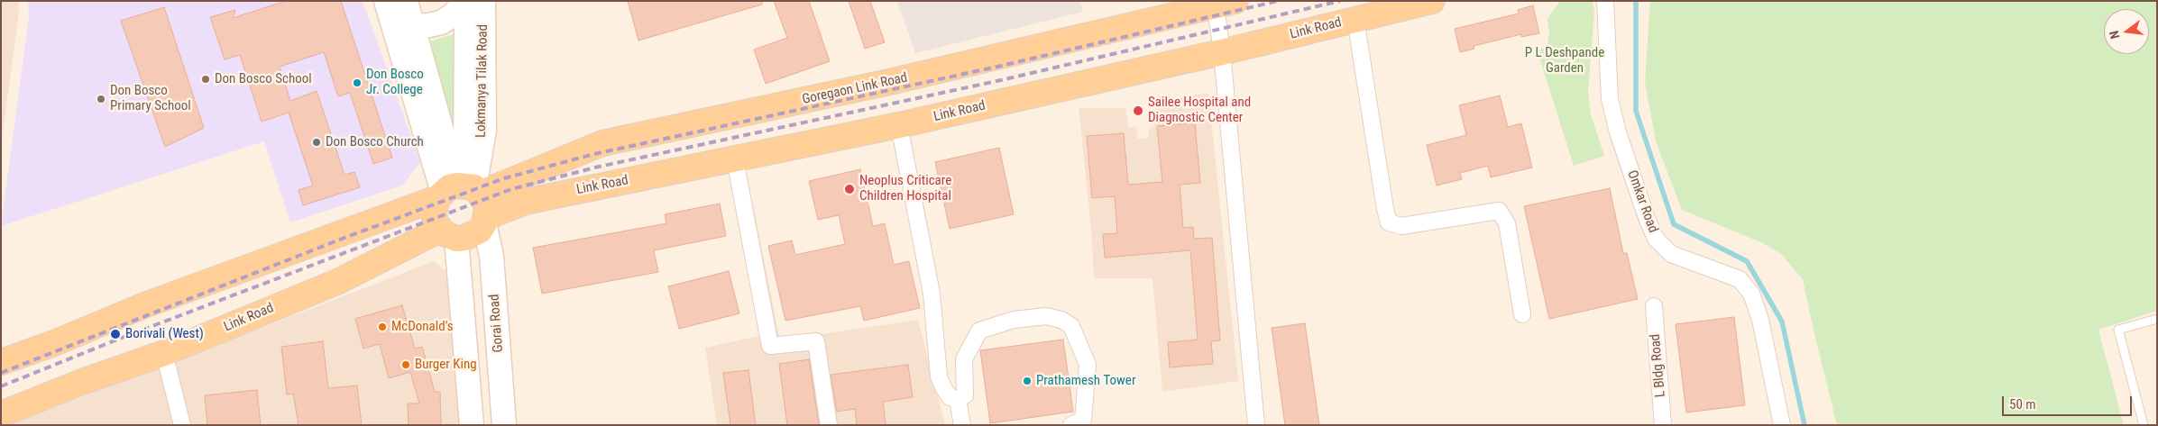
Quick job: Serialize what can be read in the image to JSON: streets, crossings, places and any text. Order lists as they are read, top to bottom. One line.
{"streets":{"main road":["Link Road","Lokmanya Tilak Road","Goregaon Link Road","Gorai Road"],"street":["Omkar Road","L Bldg Road"]},"crossings":[["Link Road","Lokmanya Tilak Road"],["Link Road","Goregaon Link Road"],["Link Road","Gorai Road"],["Lokmanya Tilak Road","Goregaon Link Road"],["Lokmanya Tilak Road","Gorai Road"],["Goregaon Link Road","Gorai Road"]],"parks":["P L Deshpande Garden"],"places":["Don Bosco School","Don Bosco Jr. College","Don Bosco Primary School","Sailee Hospital and Diagnostic Center","Don Bosco Church","Neoplus Criticare Children Hospital","McDonald's","Borivali (West)","Burger King","Prathamesh Tower"],"scale_bar":"50 m","north":"left"}
